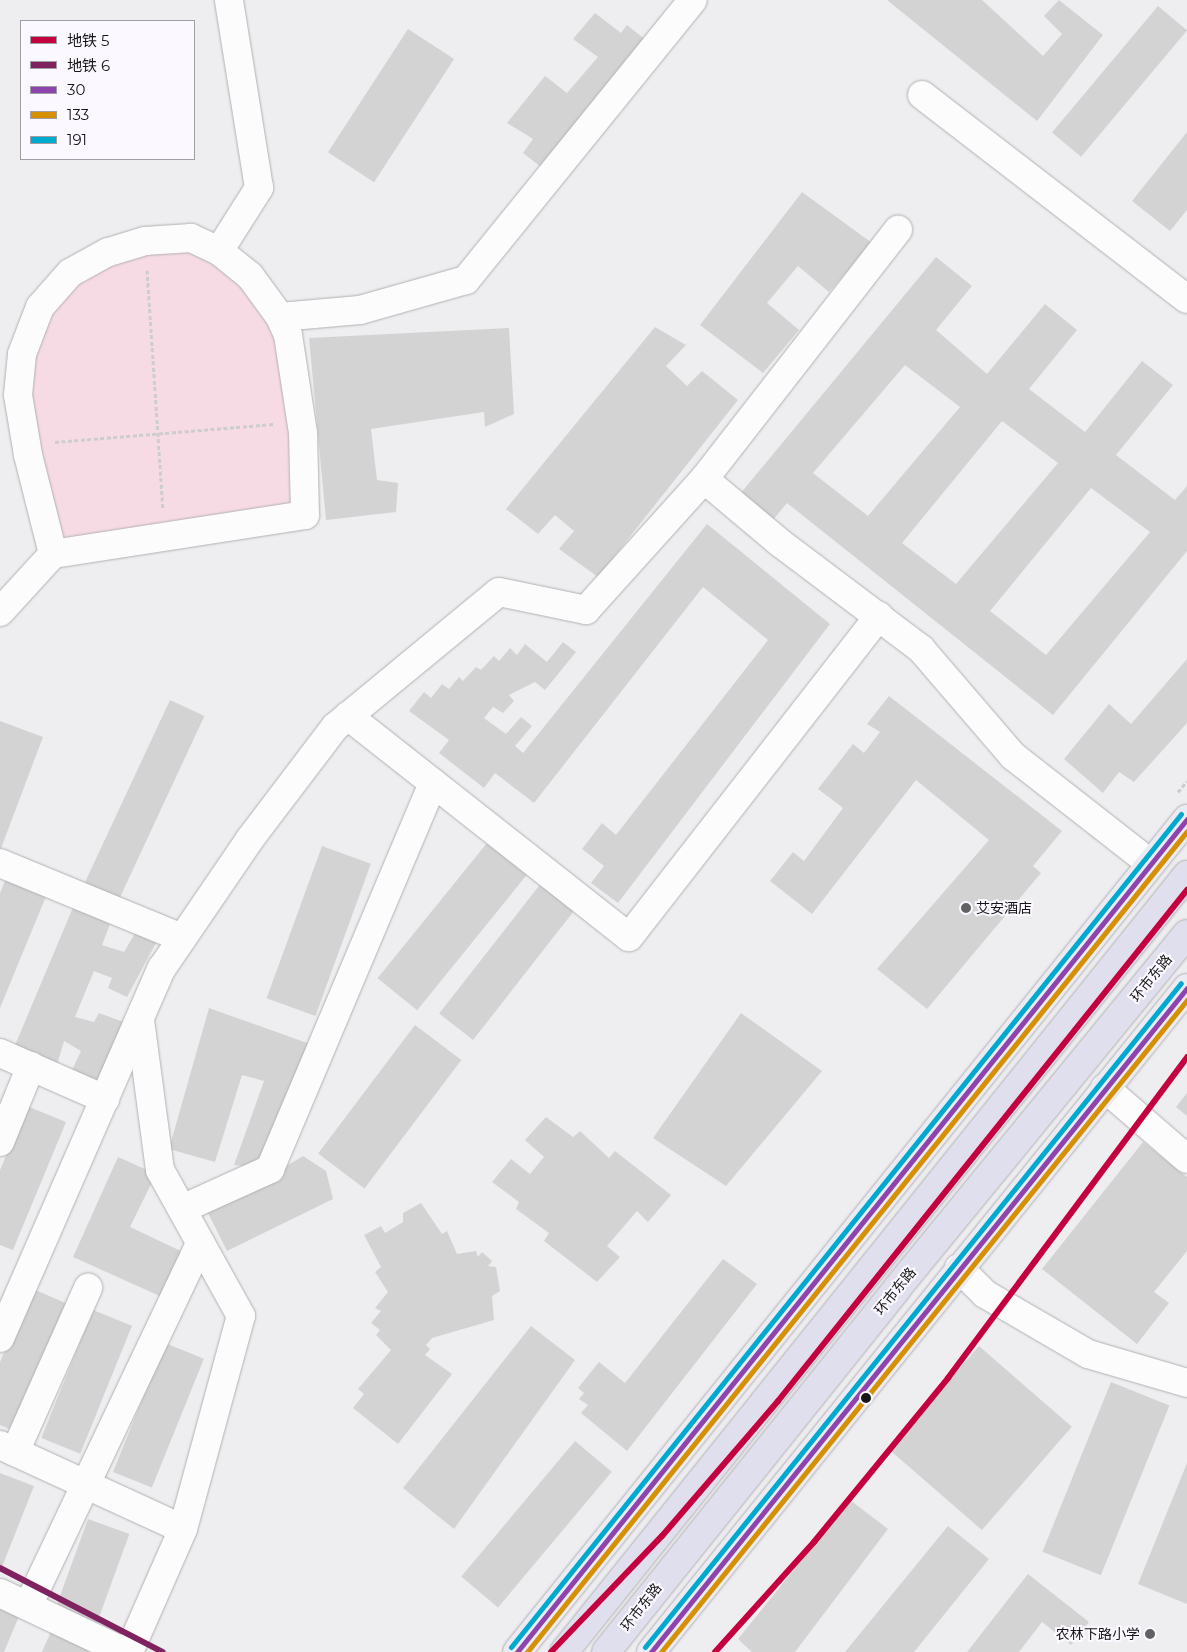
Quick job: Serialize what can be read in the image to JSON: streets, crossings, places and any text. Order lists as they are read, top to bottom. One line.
{"streets":{"highway":["环市东路"]},"places":["艾安酒店","农林下路小学"],"lines":["transit line 191","transit line 30","transit line 133","metro line 5","metro line 6"],"legend":["地铁 5","地铁 6","30","133","191"]}
